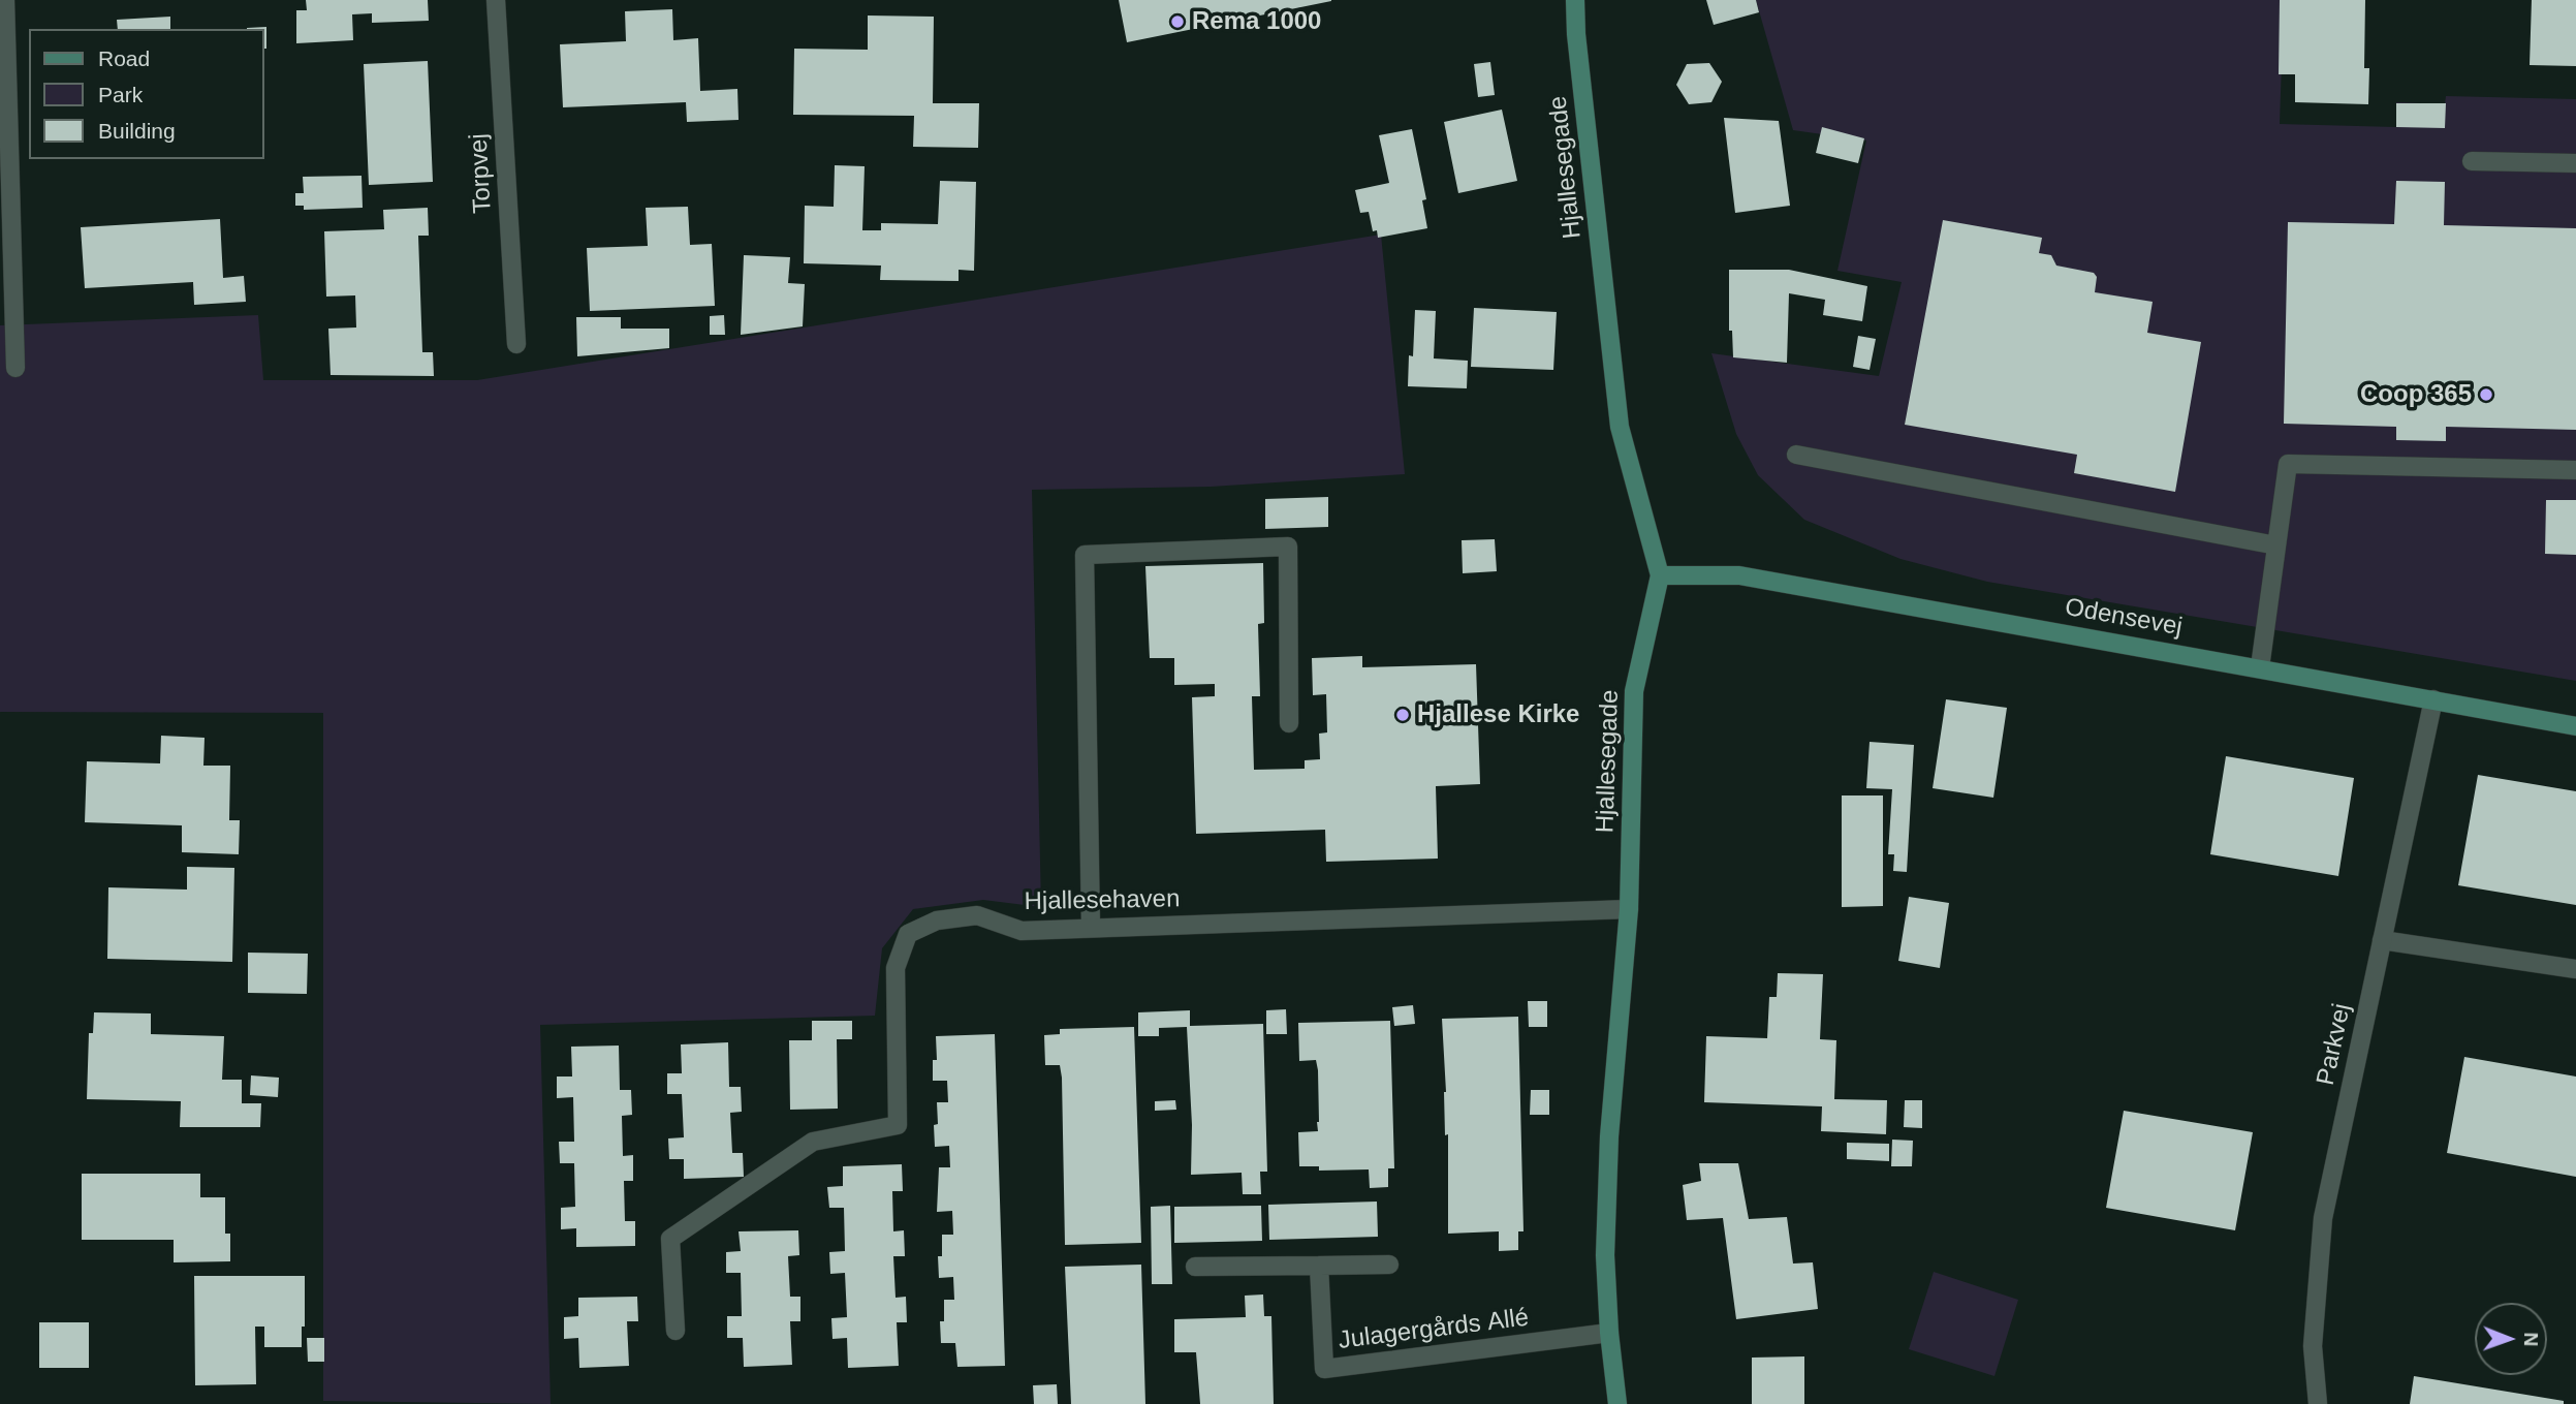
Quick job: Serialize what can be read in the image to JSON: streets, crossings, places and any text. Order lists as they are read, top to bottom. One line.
{"streets":{"street":["Hjallesegade","Torpvej","Odensevej","Hjallesehaven","Parkvej","Julagergårds Allé"]},"crossings":[["Hjallesegade","Odensevej"],["Hjallesegade","Hjallesehaven"],["Hjallesegade","Julagergårds Allé"],["Odensevej","Parkvej"]],"places":["Rema 1000","Coop 365","Hjallese Kirke"],"legend":["Road","Park","Building"],"north":"right"}
